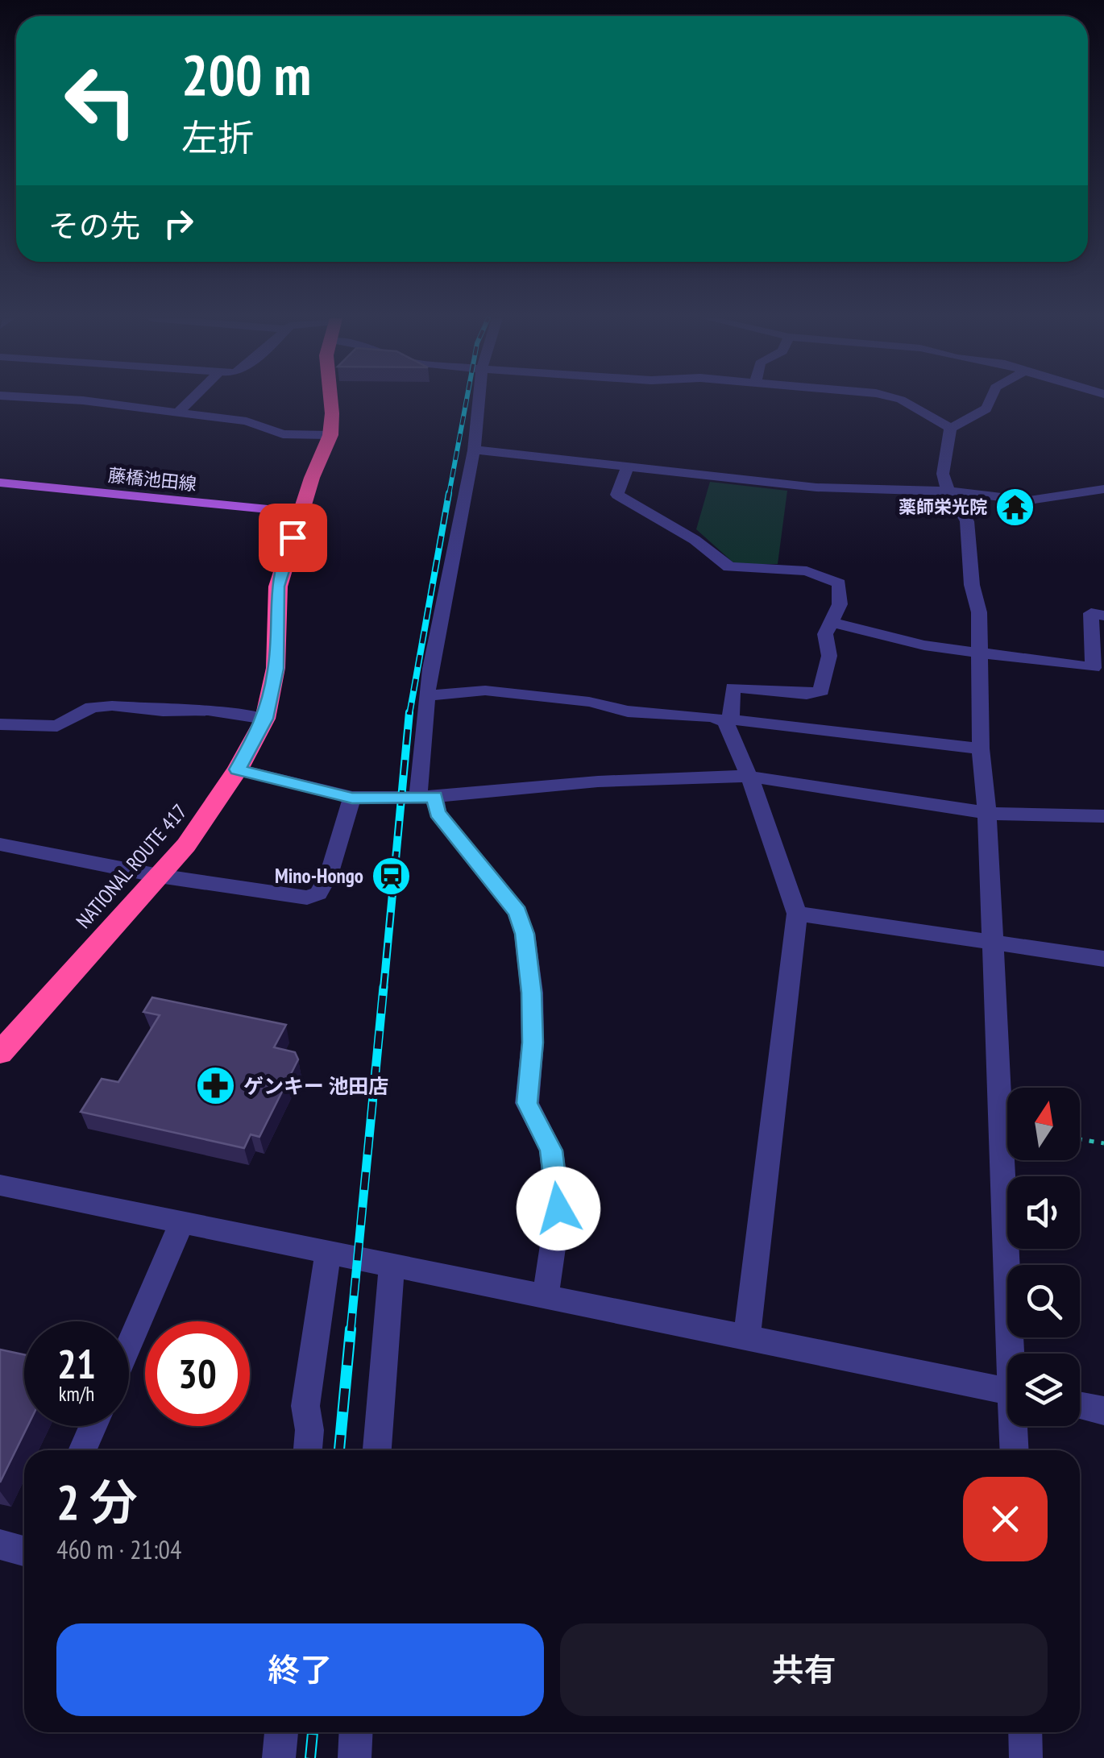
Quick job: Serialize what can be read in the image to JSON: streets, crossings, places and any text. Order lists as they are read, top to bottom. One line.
{"streets":{"highway":["NATIONAL ROUTE 417"],"main road":["藤橋池田線"]},"crossings":[["藤橋池田線","NATIONAL ROUTE 417"]],"places":{"temple":["薬師栄光院"],"station":["Mino-Hongo"],"pharmacy":["ゲンキー 池田店"]},"north":"top","page":{"turn":["200 m","左折"],"then":"その先","speed":"21 km/h","limit":"30","heading":["2 分","460 m · 21:04"],"buttons":["終了","共有"]}}
